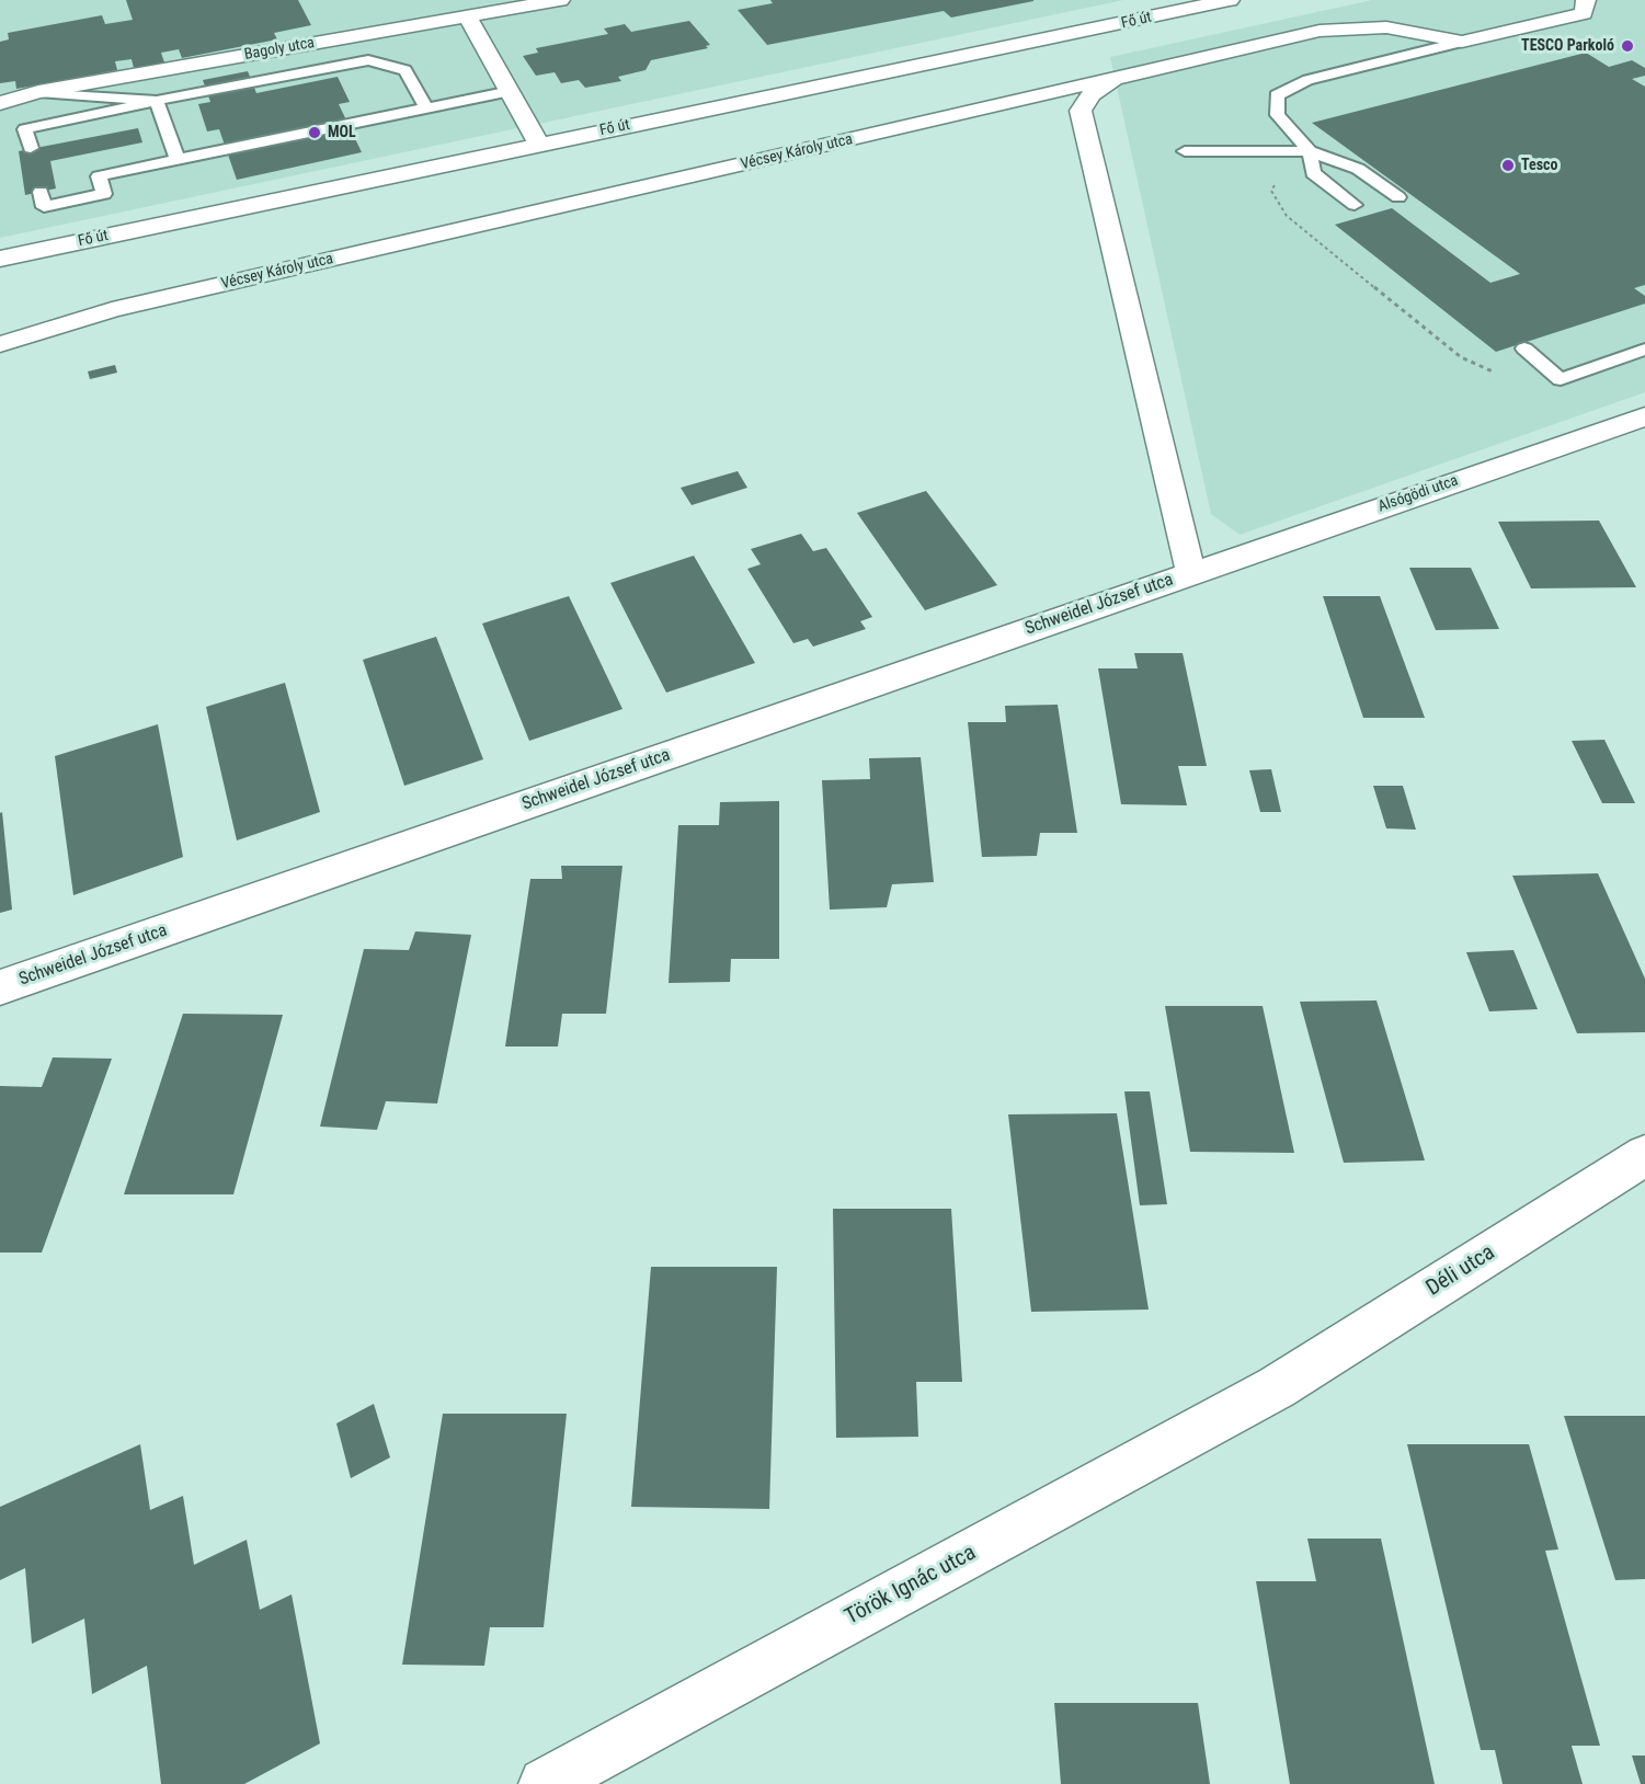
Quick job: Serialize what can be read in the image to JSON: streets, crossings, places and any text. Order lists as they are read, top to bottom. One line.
{"streets":{"street":["Fő út","Bagoly utca","Vécsey Károly utca","Alsógödi utca","Schweidel József utca","Déli utca","Török Ignác utca"]},"crossings":[["Alsógödi utca","Schweidel József utca"],["Déli utca","Török Ignác utca"]],"places":["TESCO Parkoló","MOL","Tesco"]}
